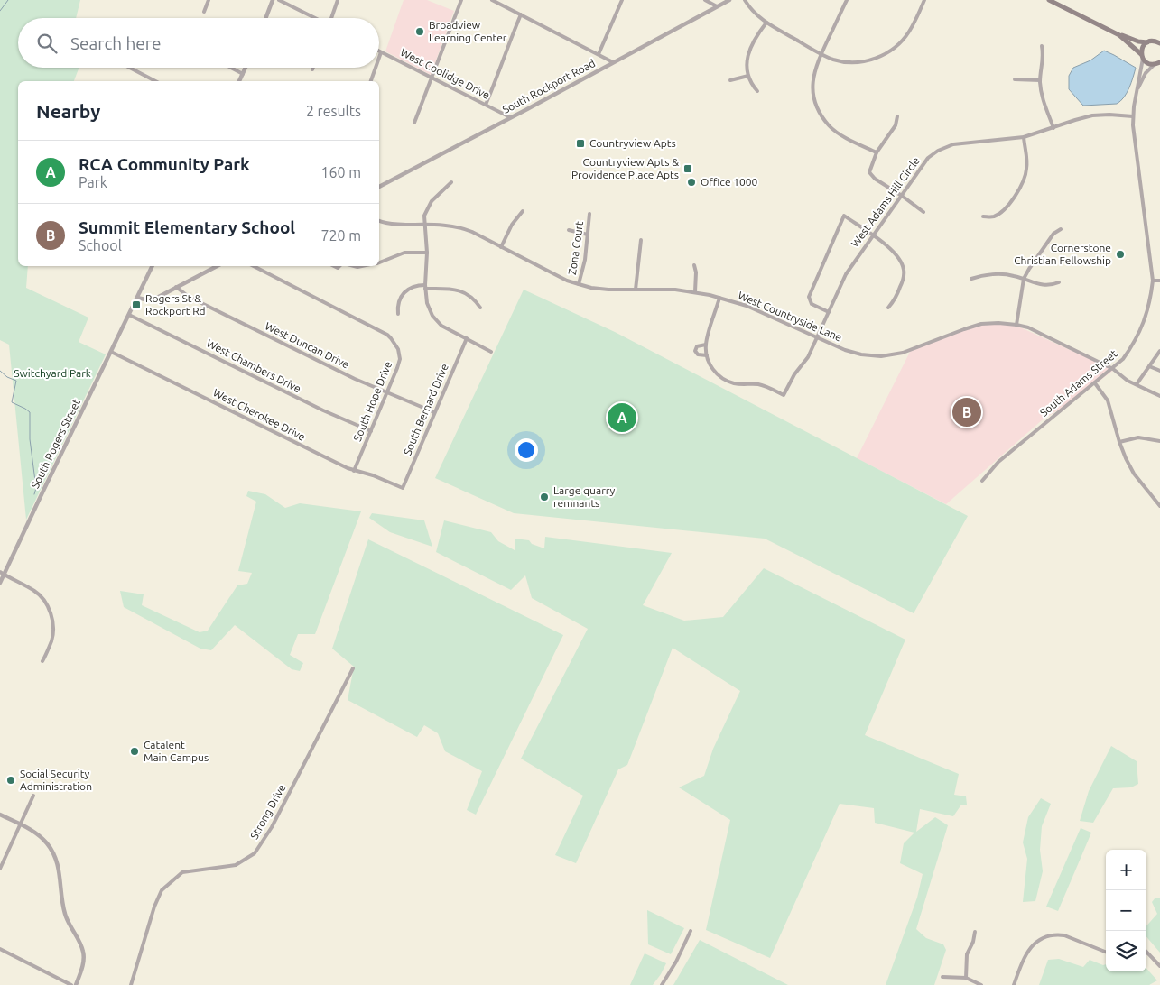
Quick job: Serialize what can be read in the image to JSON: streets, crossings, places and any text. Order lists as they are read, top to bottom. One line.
{"streets":{"street":["West Coolidge Drive","South Rockport Road","West Adams Hill Circle","Zona Court","West Countryside Lane","West Duncan Drive","West Chambers Drive","South Adams Street","South Hope Drive","South Bernard Drive","West Cherokee Drive","South Rogers Street","Strong Drive"]},"crossings":[["West Coolidge Drive","South Rockport Road"],["West Adams Hill Circle","West Countryside Lane"],["West Adams Hill Circle","South Adams Street"],["Zona Court","West Countryside Lane"],["West Countryside Lane","South Adams Street"],["West Duncan Drive","South Hope Drive"],["West Duncan Drive","South Bernard Drive"],["West Chambers Drive","South Hope Drive"],["West Chambers Drive","South Rogers Street"],["South Hope Drive","West Cherokee Drive"],["South Bernard Drive","West Cherokee Drive"],["West Cherokee Drive","South Rogers Street"]],"parks":["Switchyard Park"],"places":{"other":["Broadview Learning Center","Office 1000","Cornerstone Christian Fellowship","Large quarry remnants","Catalent Main Campus","Social Security Administration"],"transit":["Countryview Apts","Countryview Apts & Providence Place Apts","Rogers St & Rockport Rd"]},"page":{"search":"Search here","heading":["Nearby","2 results"],"list":[{"mark":"A","name":"RCA Community Park","note":"Park","value":"160 m"},{"mark":"B","name":"Summit Elementary School","note":"School","value":"720 m"}],"pins":["B","A"],"map_buttons":["+","−"]}}
